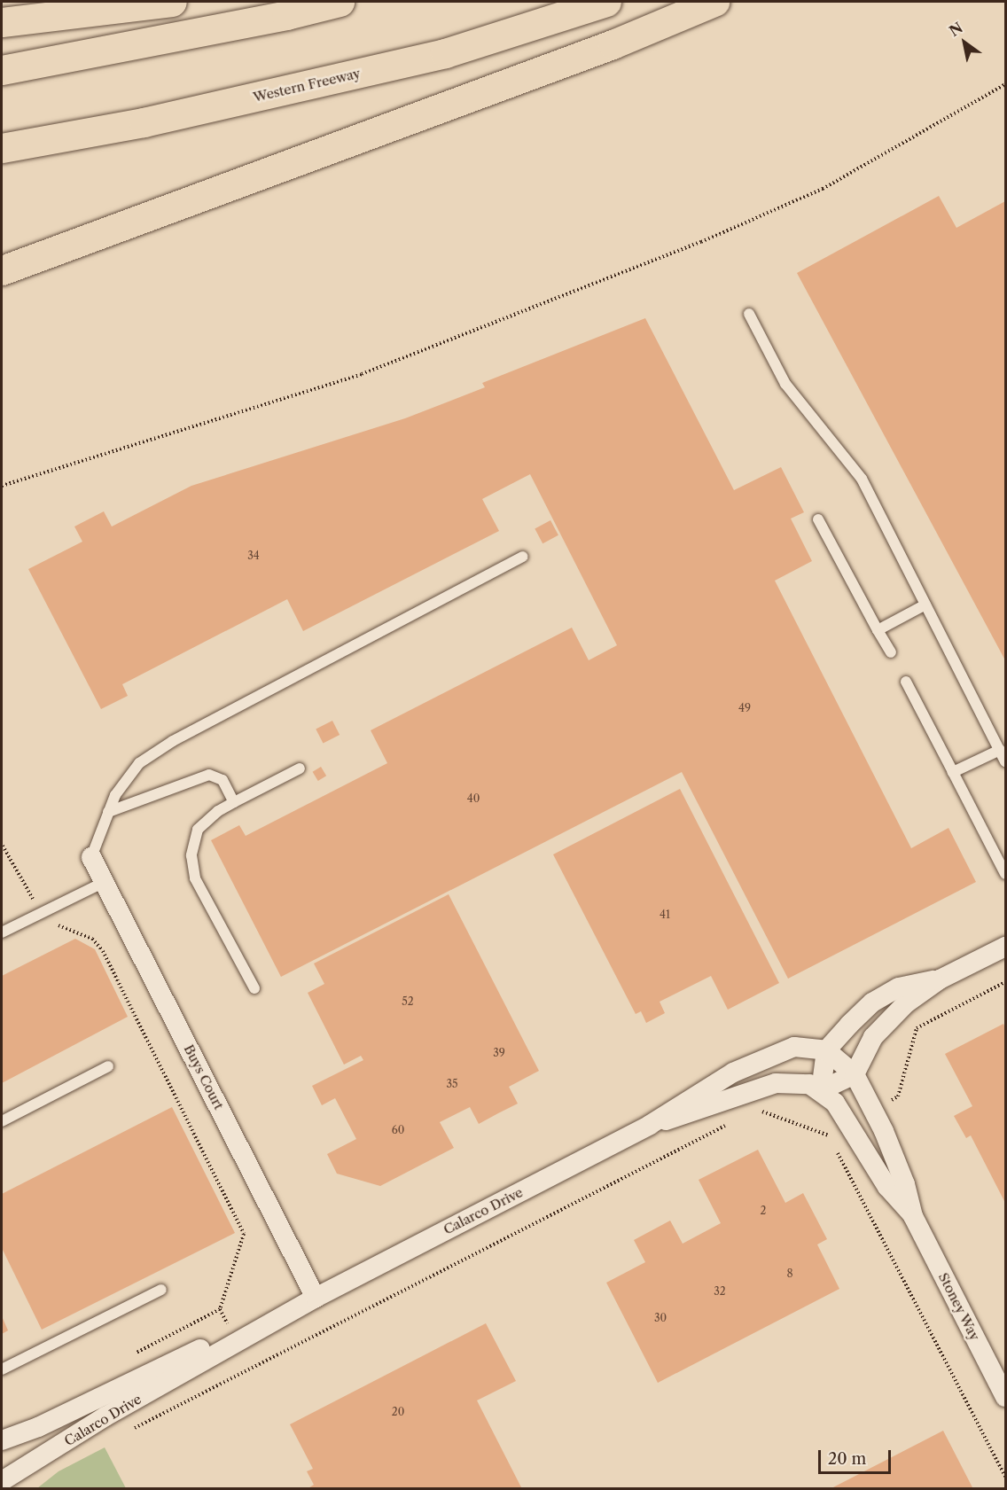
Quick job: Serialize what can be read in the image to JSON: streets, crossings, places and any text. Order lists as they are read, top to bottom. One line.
{"streets":{"highway":["Western Freeway"],"street":["Buys Court","Calarco Drive","Stoney Way"]},"crossings":[["Buys Court","Calarco Drive"],["Calarco Drive","Stoney Way"]],"house_numbers":["34","49","40","41","52","39","35","60","2","8","32","30","20"],"scale_bar":"20 m","north":"top left"}
